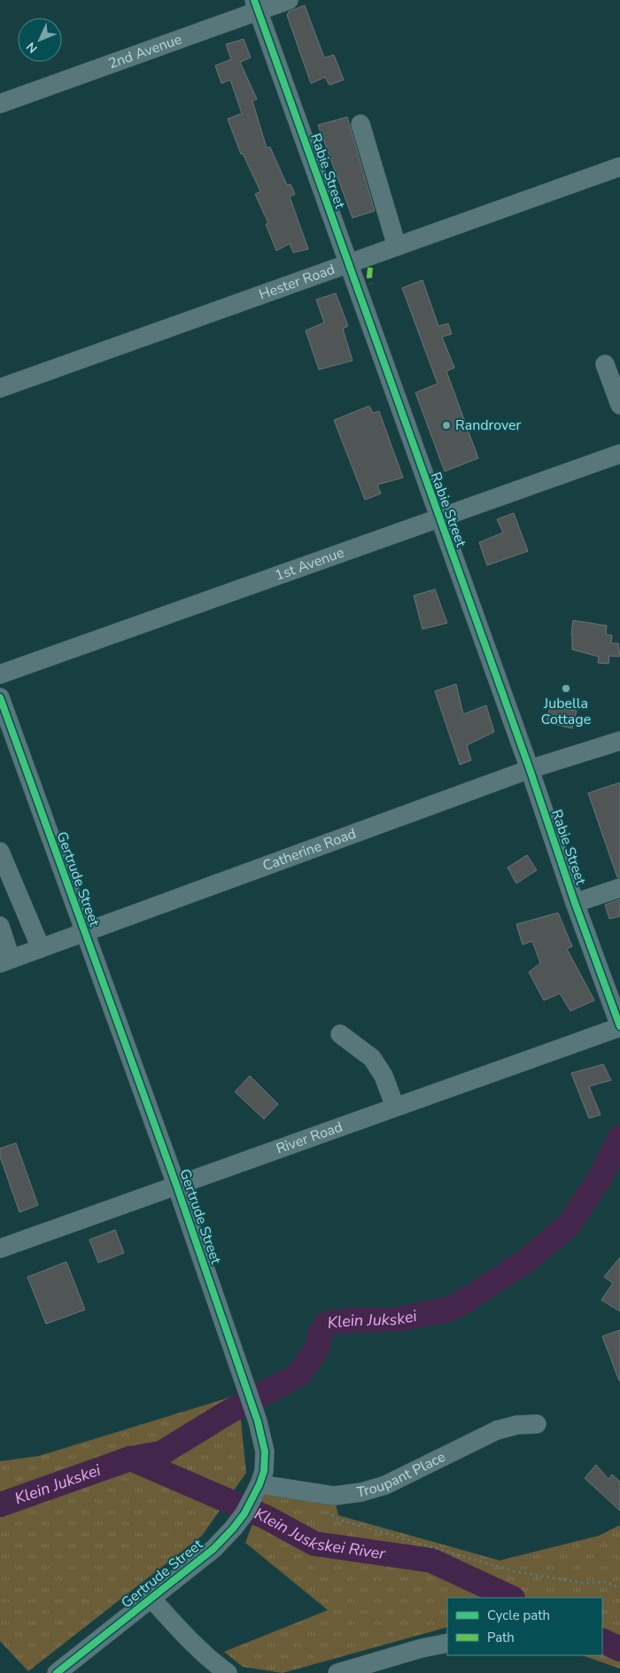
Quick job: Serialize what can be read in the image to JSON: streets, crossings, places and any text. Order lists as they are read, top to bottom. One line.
{"streets":{"street":["2nd Avenue","Rabie Street","Hester Road","1st Avenue","Catherine Road","Gertrude Street","River Road","Troupant Place"]},"crossings":[["2nd Avenue","Rabie Street"],["Rabie Street","Hester Road"],["Rabie Street","1st Avenue"],["Rabie Street","Catherine Road"],["Rabie Street","River Road"],["Catherine Road","Gertrude Street"],["Gertrude Street","River Road"],["Gertrude Street","Troupant Place"]],"water":["Klein Jukskei","Klein Juskskei River"],"places":["Randrover","Jubella Cottage"],"legend":["Cycle path","Path"],"north":"bottom left"}
